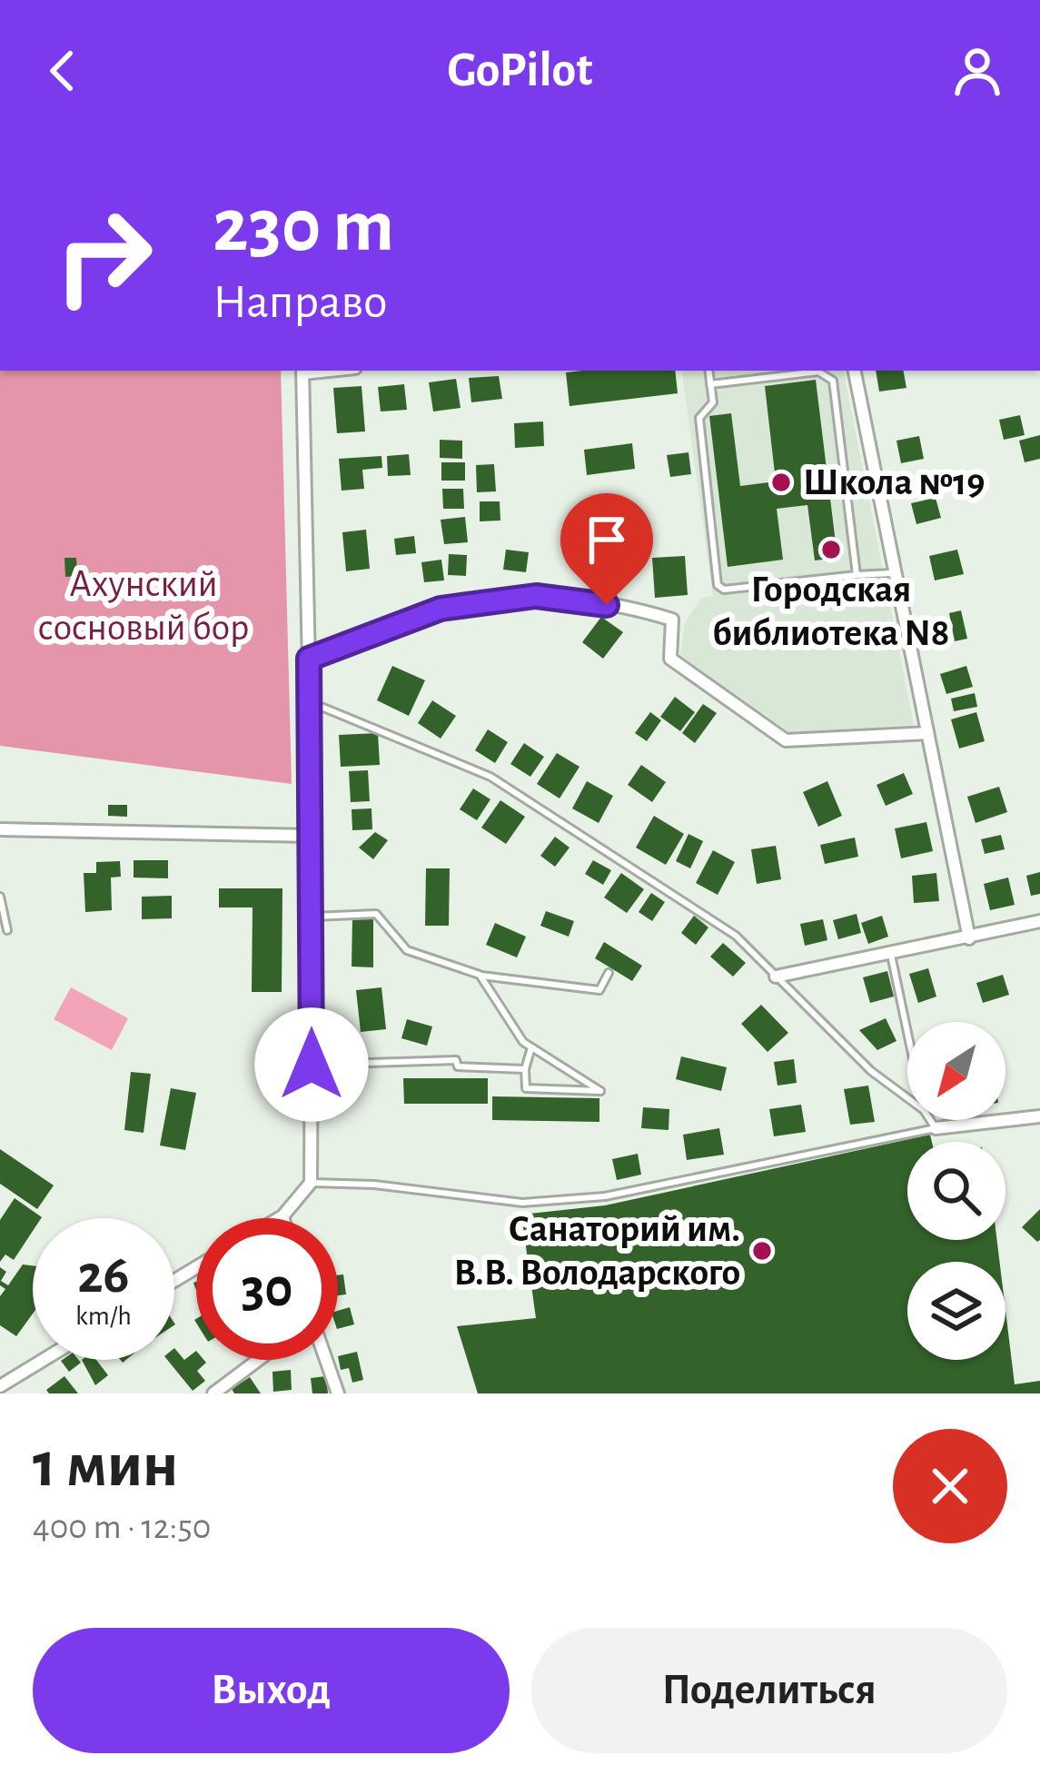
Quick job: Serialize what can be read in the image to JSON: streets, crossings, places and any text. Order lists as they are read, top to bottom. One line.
{"parks":["Ахунский сосновый бор"],"places":["Школа №19","Городская библиотека N8","Санаторий им. В.В. Володарского"],"north":"bottom left","page":{"header":"GoPilot","turn":["230 m","Направо"],"speed":"26 km/h","limit":"30","heading":["1 мин","400 m · 12:50"],"buttons":["Выход","Поделиться"]}}
